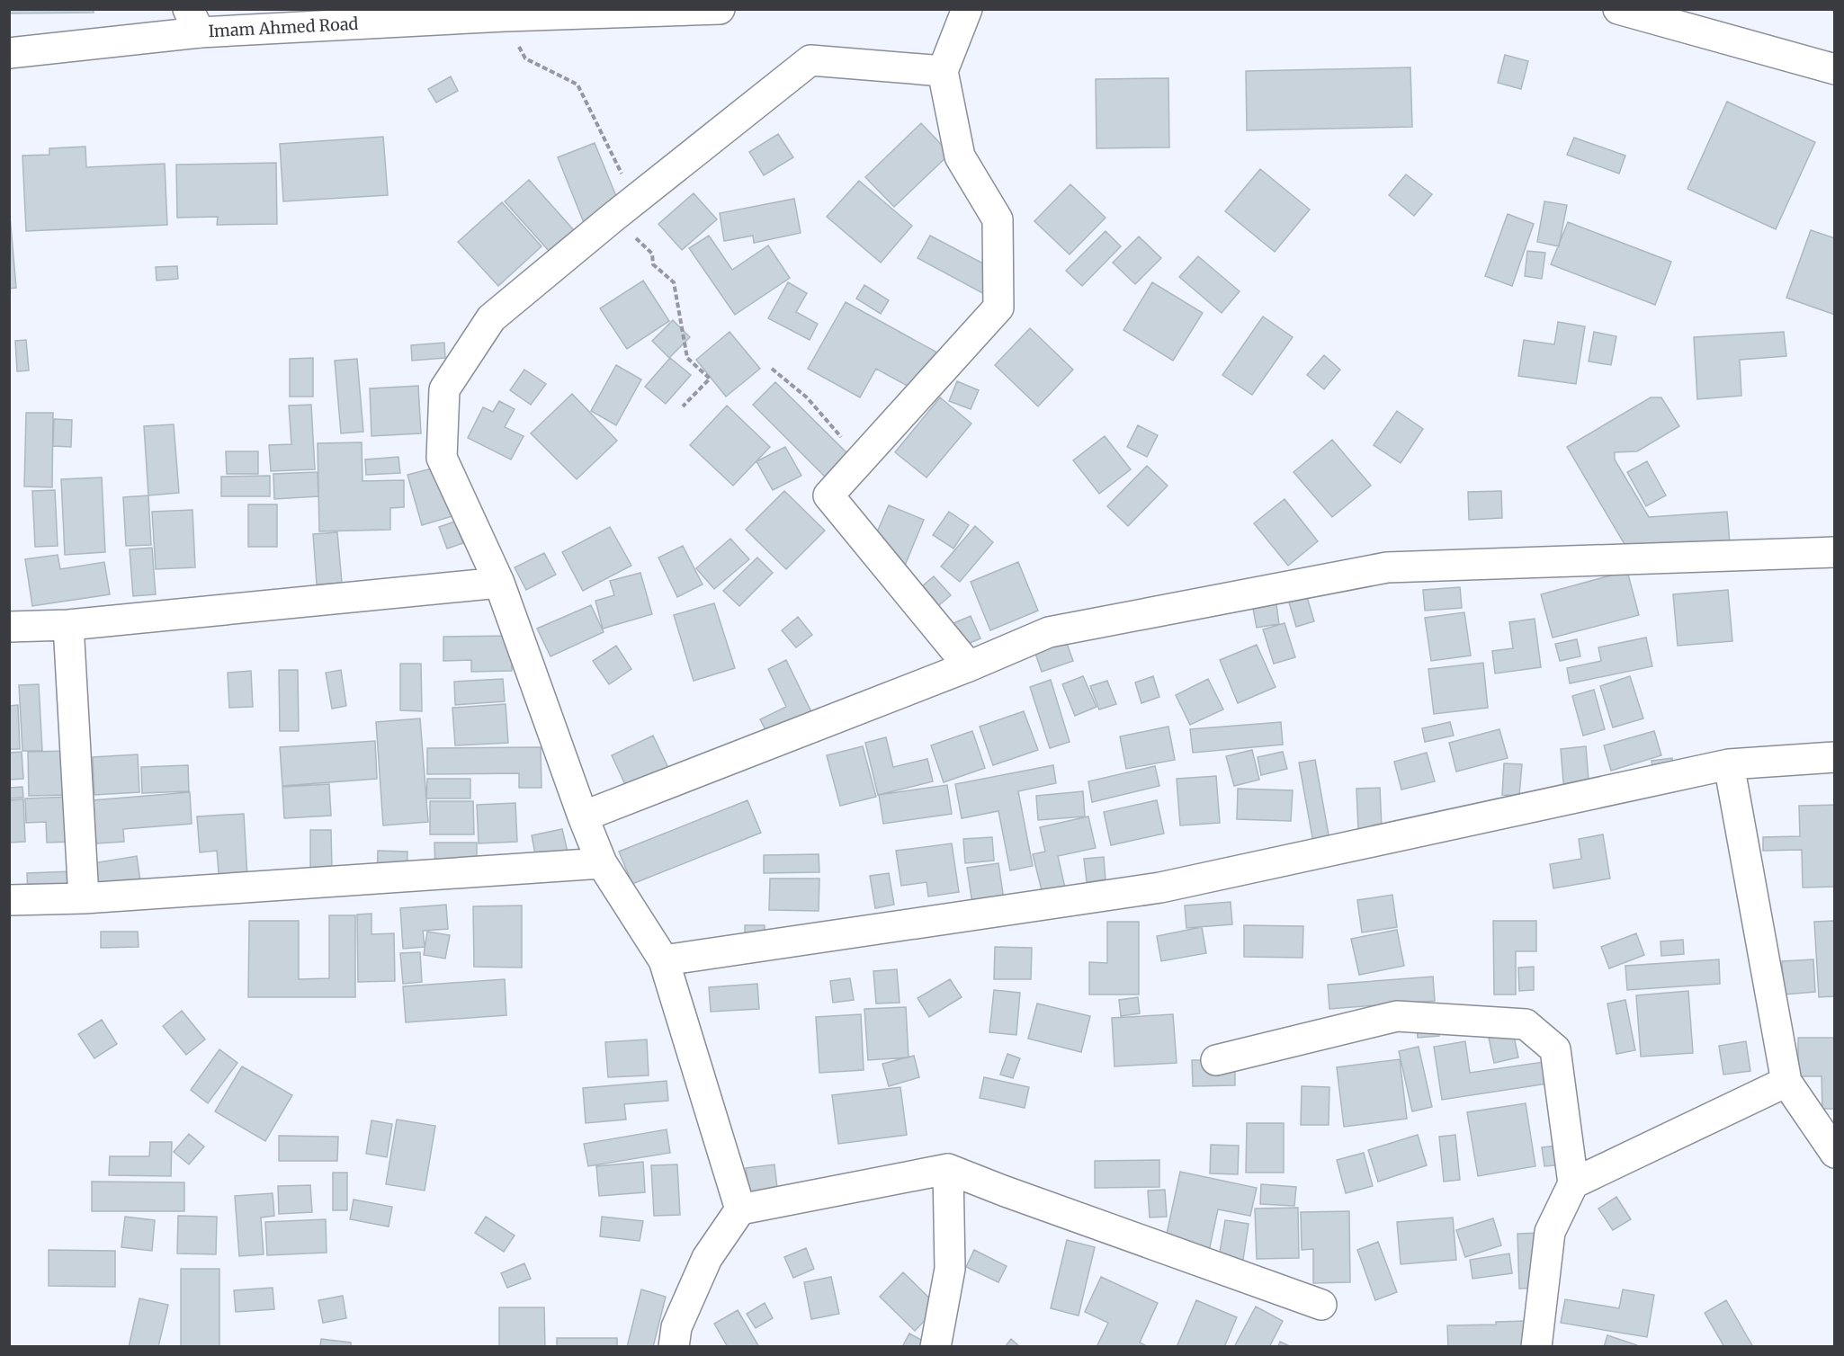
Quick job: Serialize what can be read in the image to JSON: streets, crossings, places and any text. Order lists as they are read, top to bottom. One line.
{"streets":{"main road":["Imam Ahmed Road"]}}
